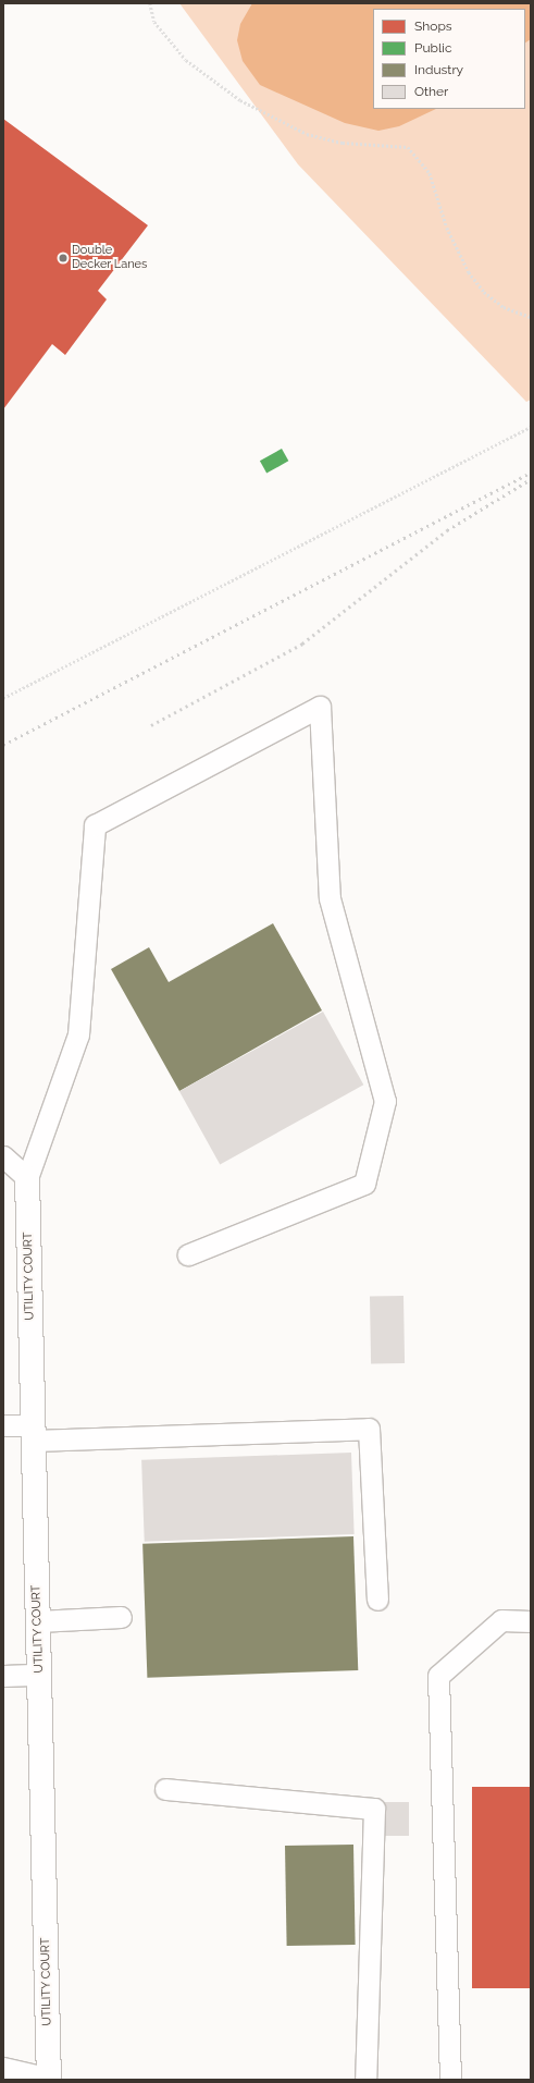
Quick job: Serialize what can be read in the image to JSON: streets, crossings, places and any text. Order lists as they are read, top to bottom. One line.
{"streets":{"street":["UTILITY COURT"]},"places":["Double Decker Lanes"],"legend":["Shops","Public","Industry","Other"]}
